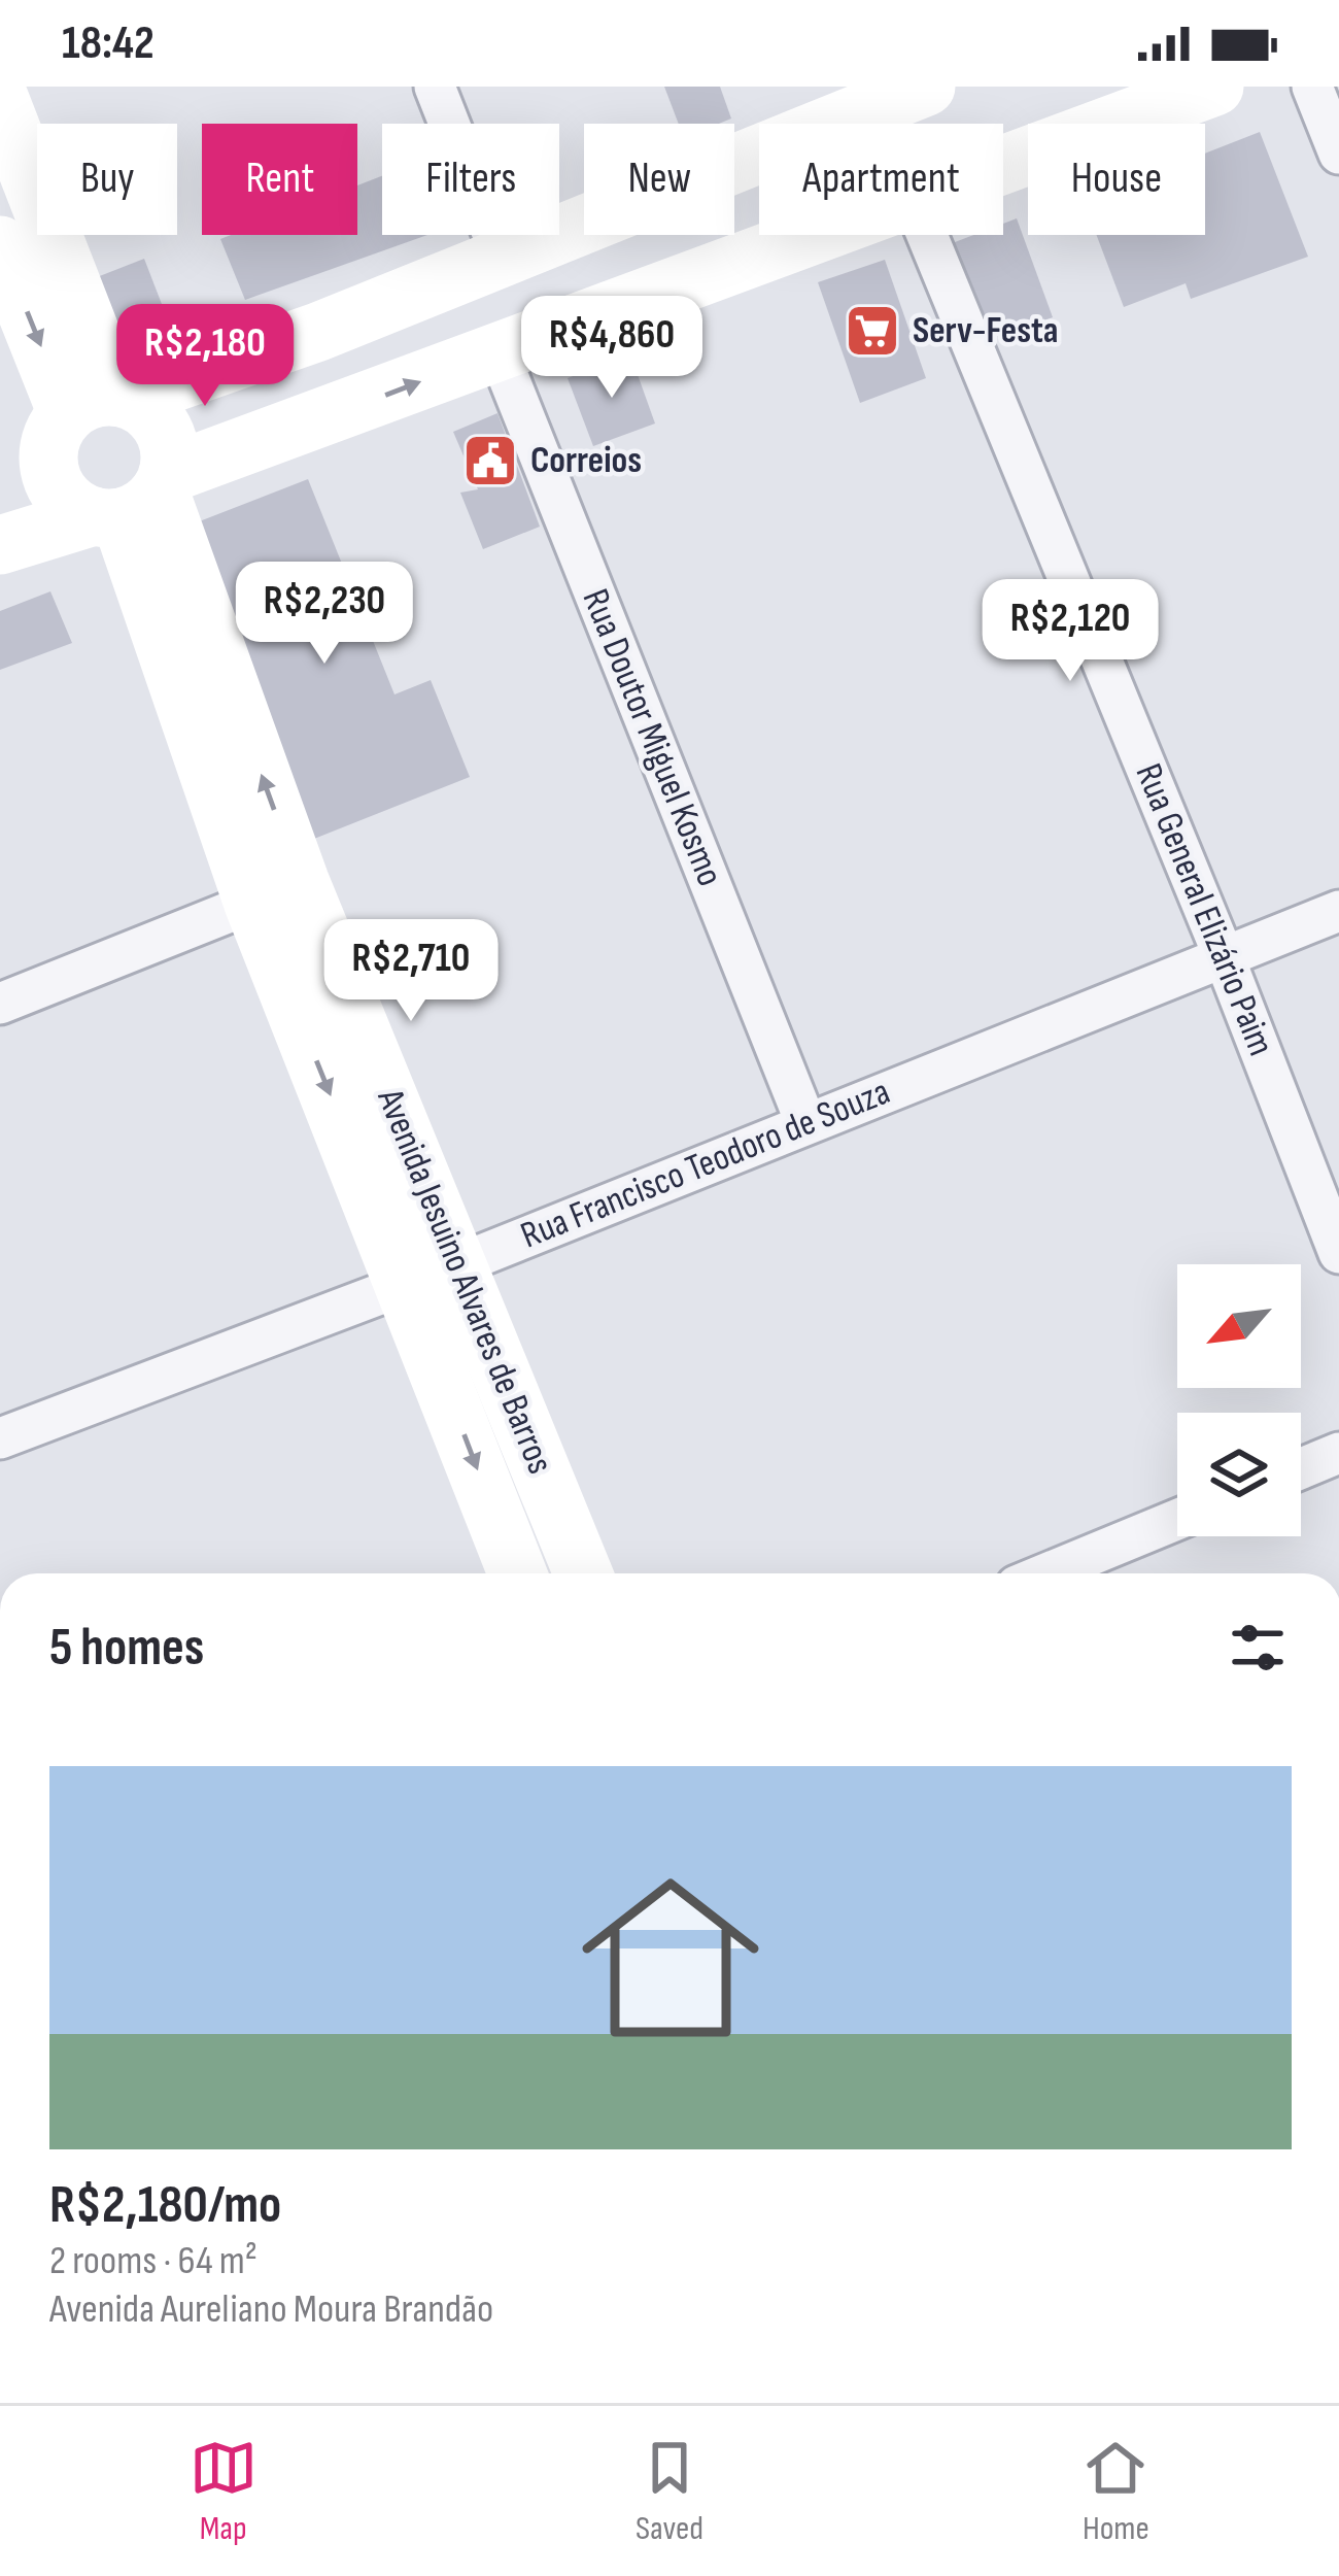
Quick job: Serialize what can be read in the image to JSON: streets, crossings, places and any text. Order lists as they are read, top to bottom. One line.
{"streets":{"street":["Rua Doutor Miguel Kosmo","Rua General Elizário Paim","Rua Francisco Teodoro de Souza","Avenida Jesuino Alvares de Barros"]},"crossings":[["Rua Doutor Miguel Kosmo","Rua Francisco Teodoro de Souza"],["Rua General Elizário Paim","Rua Francisco Teodoro de Souza"],["Rua Francisco Teodoro de Souza","Avenida Jesuino Alvares de Barros"]],"places":{"supermarket":["Serv-Festa"],"public building":["Correios"]},"north":"bottom left","page":{"status":"18:42","chip":["Buy","Rent","Filters","New","Apartment","House"],"price":["R$4,860","R$2,180","R$2,230","R$2,120","R$2,710"],"heading":"5 homes","list":[{"name":"R$2,180/mo","note":"2 rooms · 64 m² · Avenida Aureliano Moura Brandão"}],"tabs":["Map","Saved","Home"]}}
